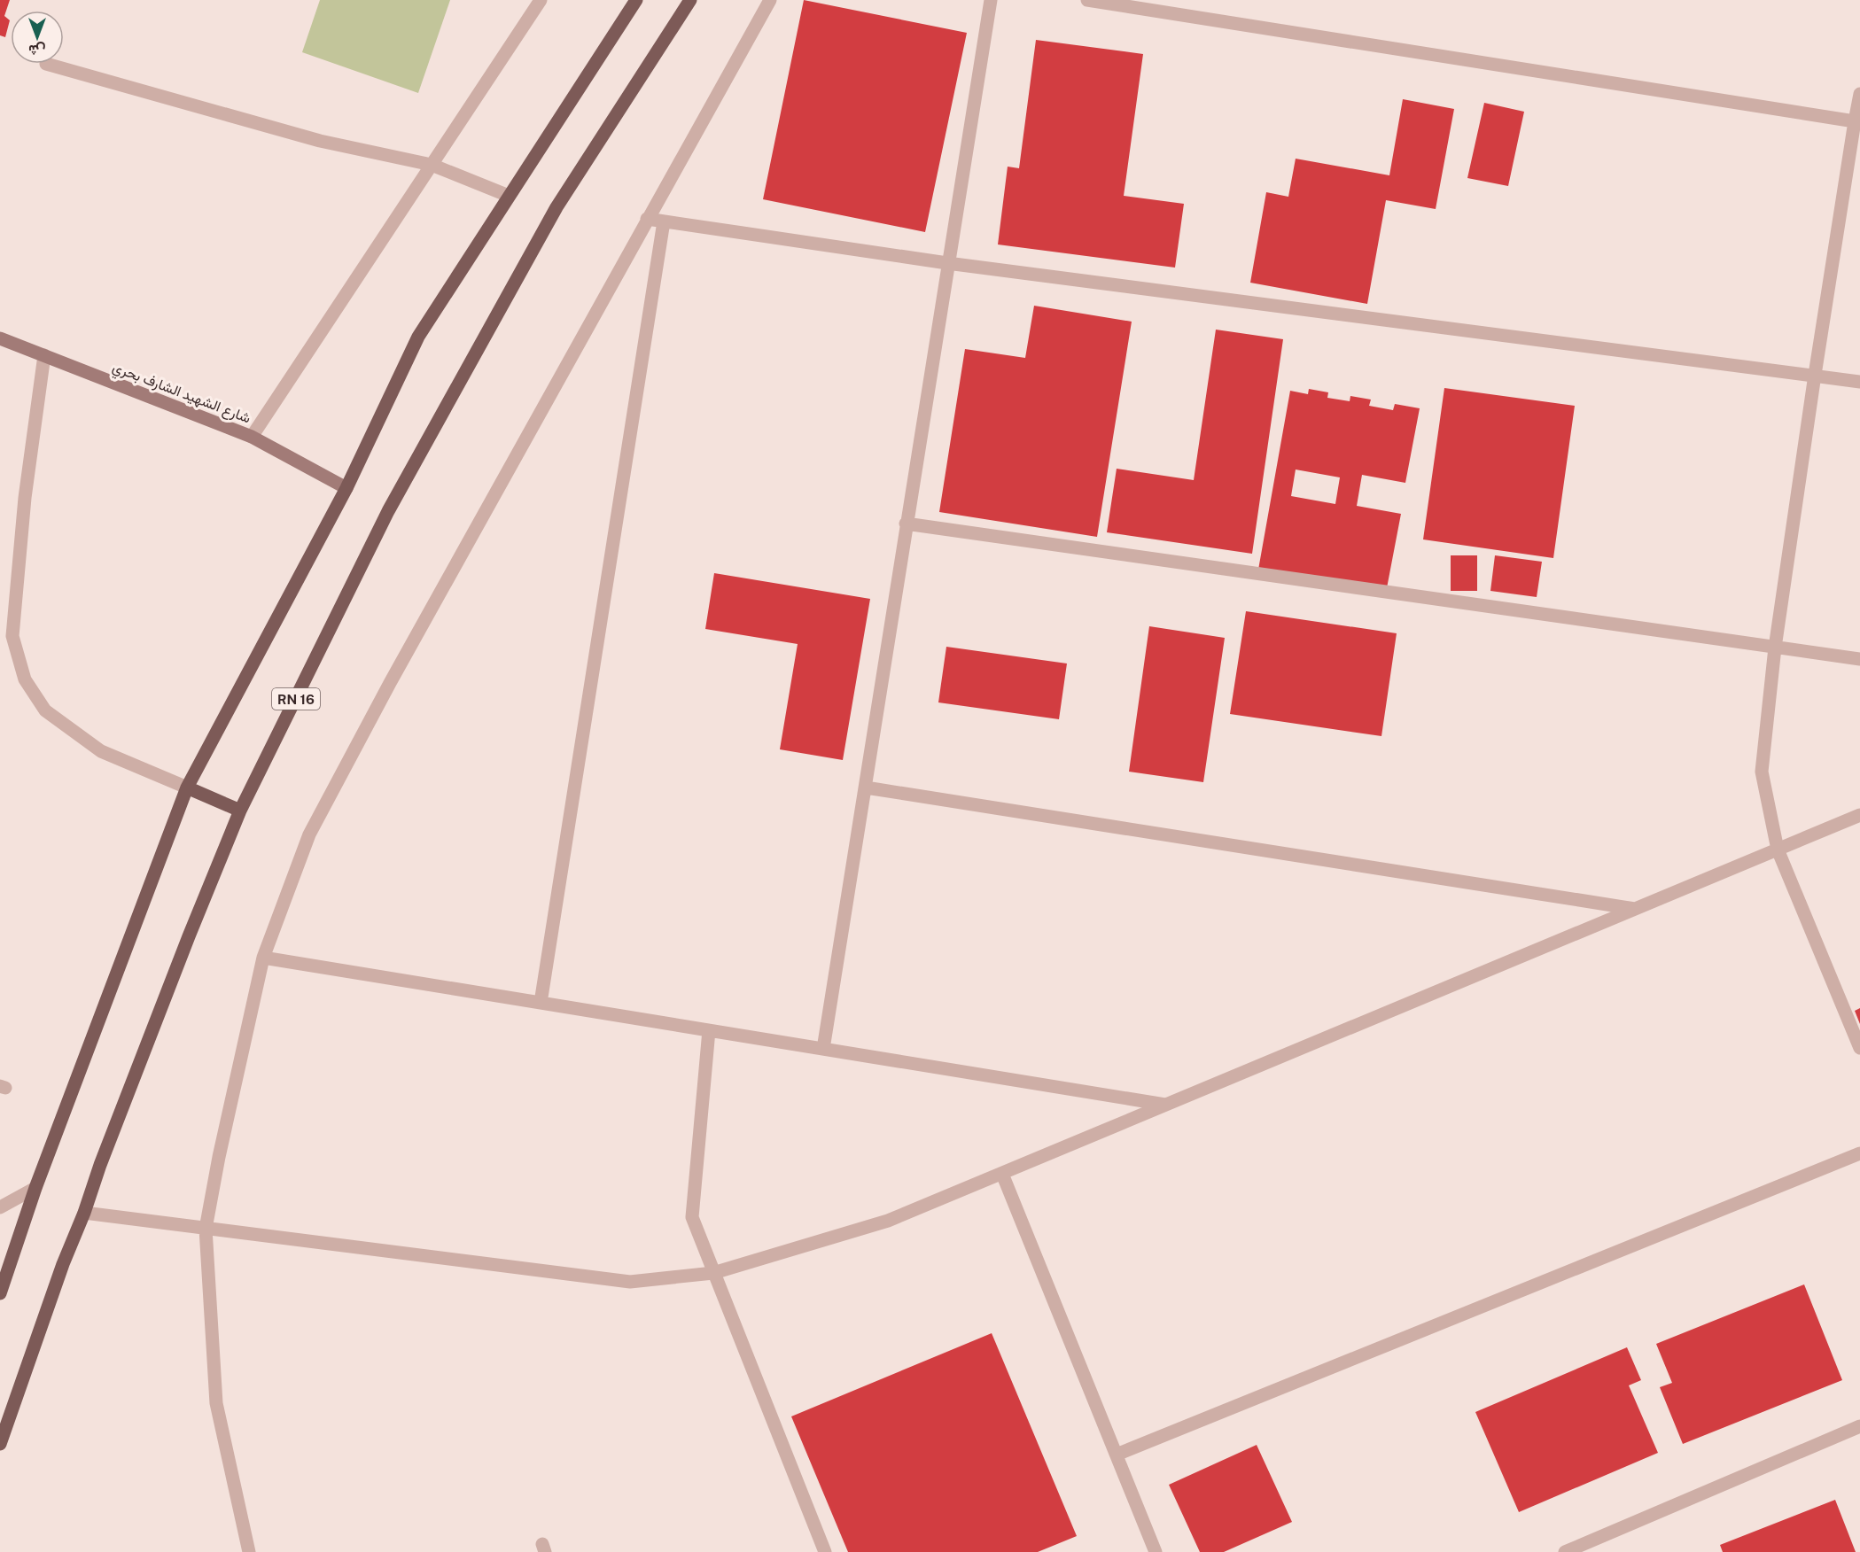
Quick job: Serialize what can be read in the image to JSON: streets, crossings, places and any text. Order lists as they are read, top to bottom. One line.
{"streets":{"main road":["RN 16"],"street":["شارع الشهيد الشارف بحري"]},"north":"bottom"}
